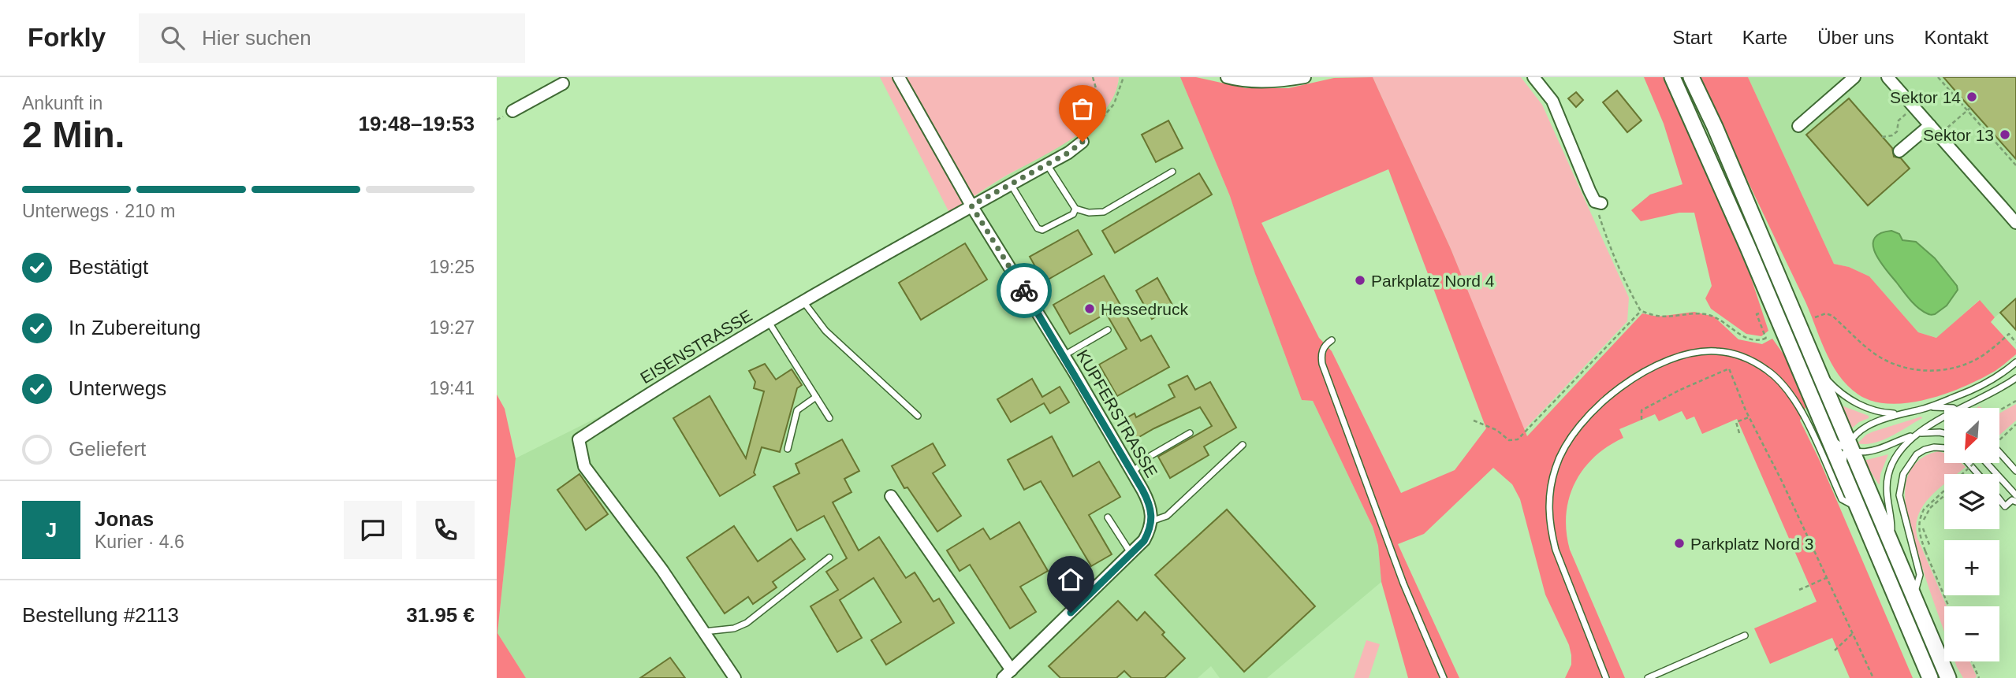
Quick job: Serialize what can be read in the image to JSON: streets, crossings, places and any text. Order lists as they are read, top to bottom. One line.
{"streets":{"street":["EISENSTRASSE","KUPFERSTRASSE"]},"crossings":[["EISENSTRASSE","KUPFERSTRASSE"]],"places":["Sektor 14","Sektor 13","Parkplatz Nord 4","Hessedruck","Parkplatz Nord 3"],"north":"bottom left","page":{"header":"Forkly","search":"Hier suchen","nav":["Start","Karte","Über uns","Kontakt"],"heading":["2 Min.","Ankunft in","19:48–19:53"],"panel":["Jonas","Kurier · 4.6","Bestellung #2113","31.95 €"],"bar":"Unterwegs · 210 m","list":[["Bestätigt","19:25"],["In Zubereitung","19:27"],["Unterwegs","19:41"],"Geliefert"],"map_buttons":["+","−"],"round":"J"}}
